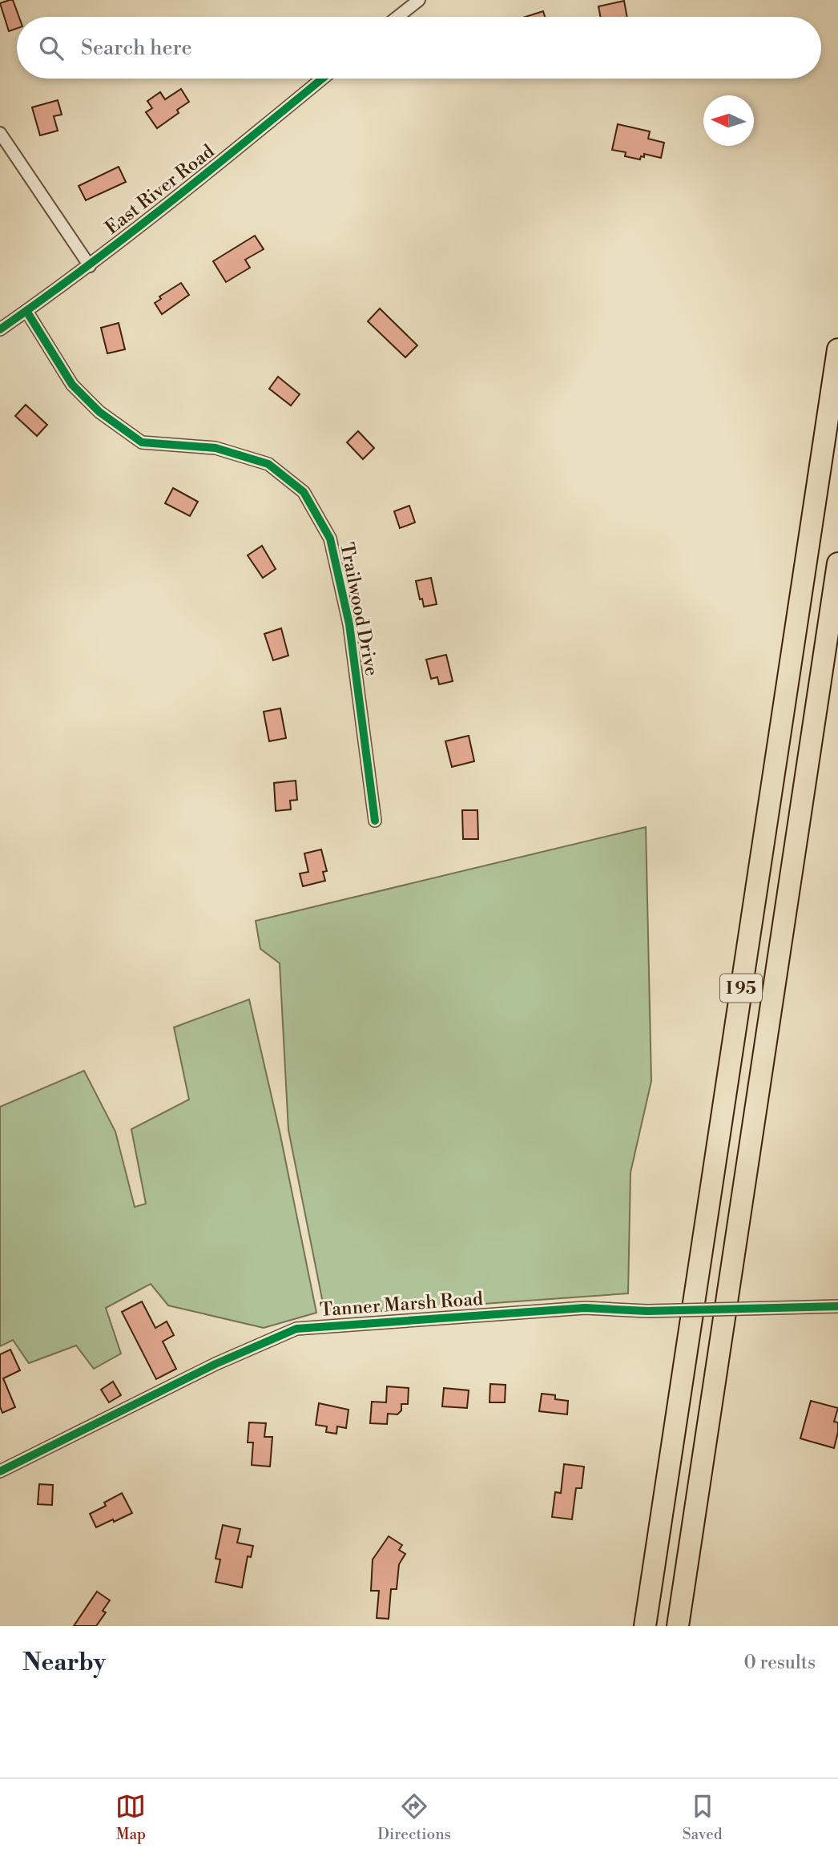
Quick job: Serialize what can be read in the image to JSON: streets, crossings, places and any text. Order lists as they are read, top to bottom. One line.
{"streets":{"highway":["I 95"],"street":["East River Road","Trailwood Drive","Tanner Marsh Road"]},"crossings":[["East River Road","Trailwood Drive"]],"north":"left","page":{"search":"Search here","heading":["Nearby","0 results"],"nav":["Map","Directions","Saved"]}}
